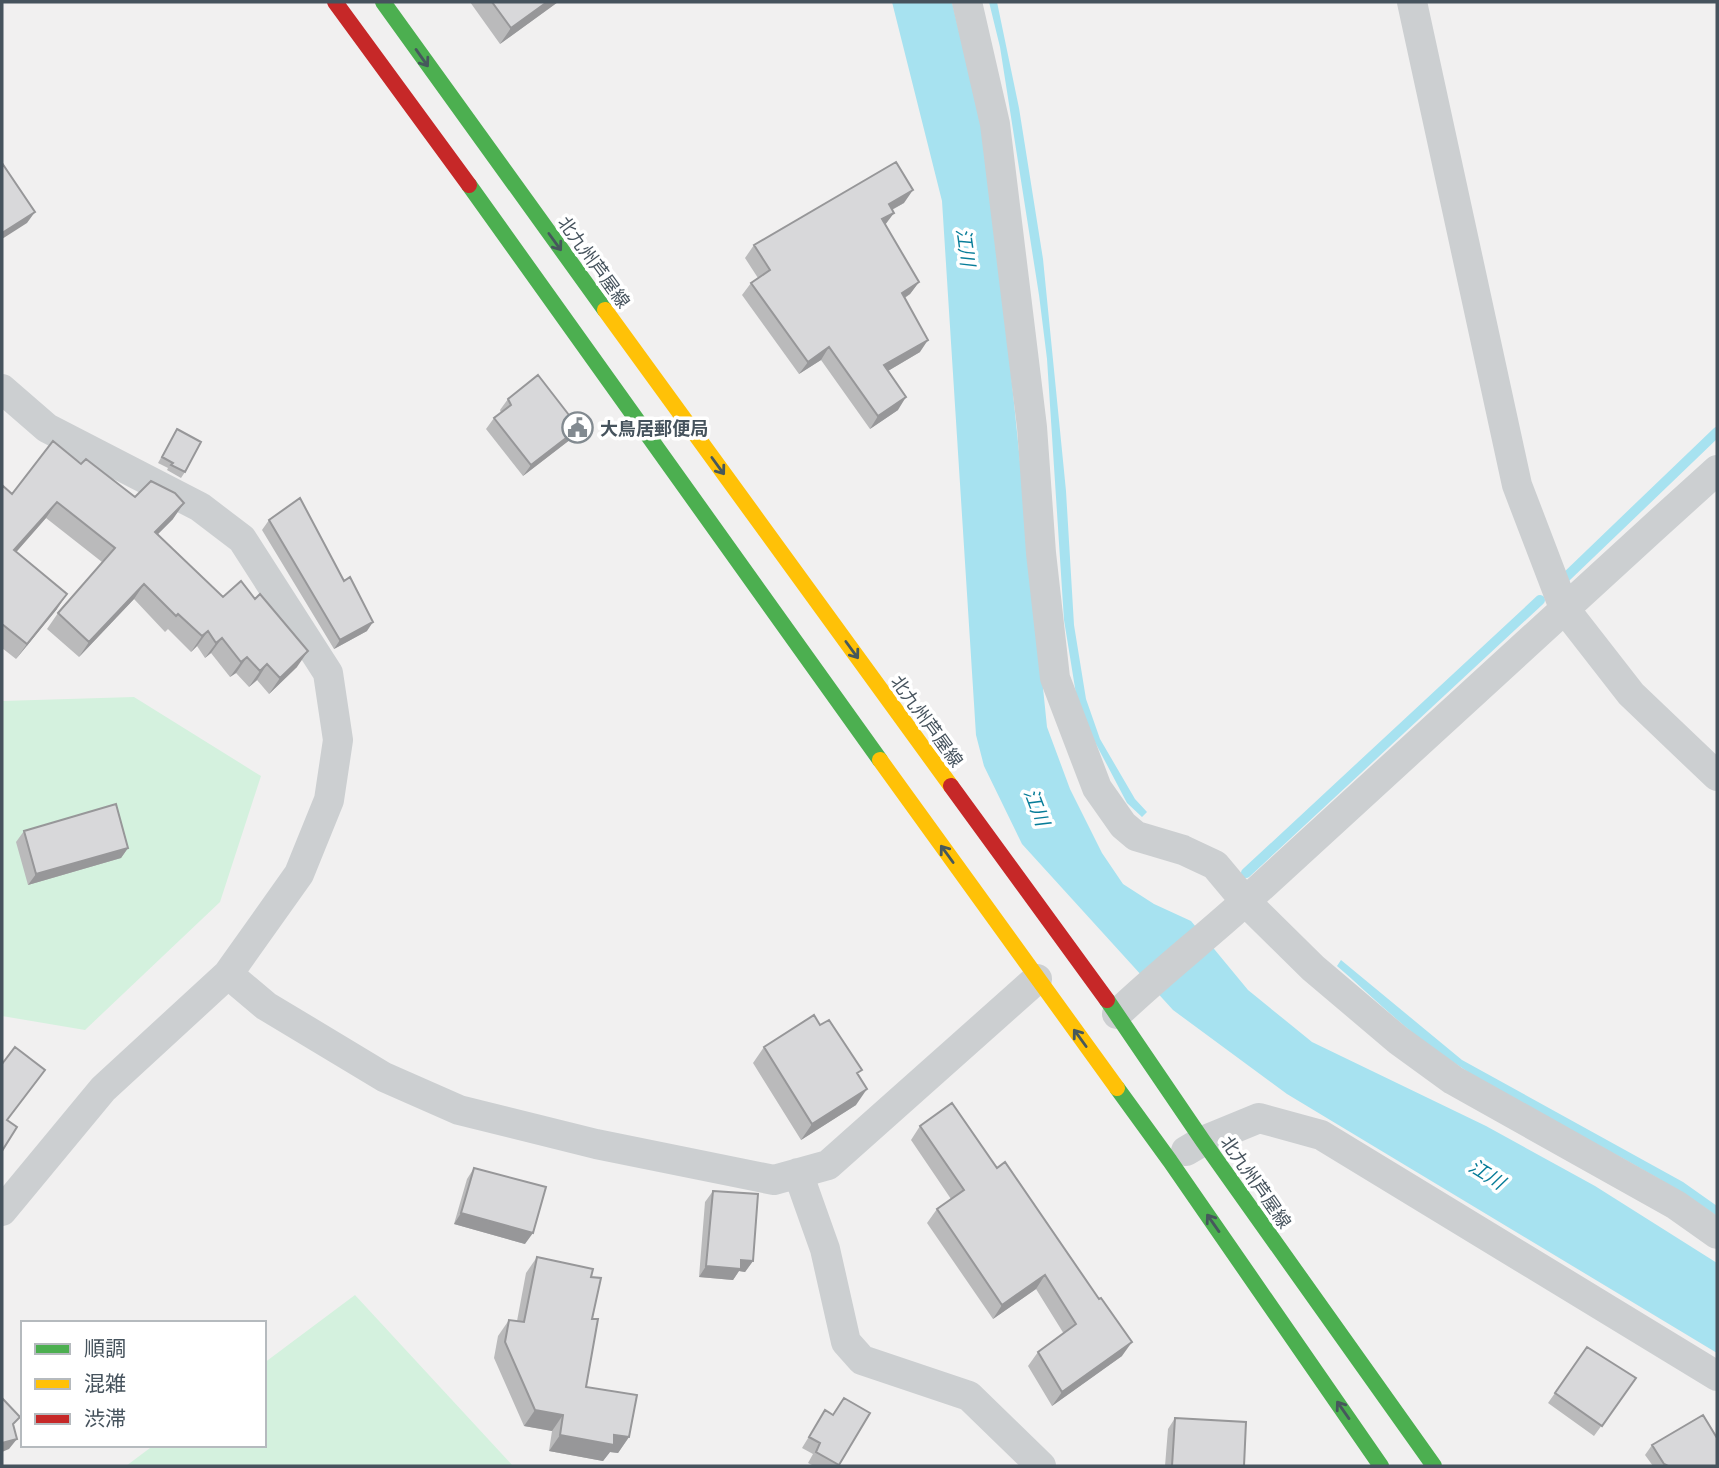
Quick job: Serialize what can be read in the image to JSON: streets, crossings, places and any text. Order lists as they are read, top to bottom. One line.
{"streets":{"main road":["北九州芦屋線"]},"water":["江川"],"places":{"public building":["大鳥居郵便局"]},"legend":["順調","混雑","渋滞"]}
